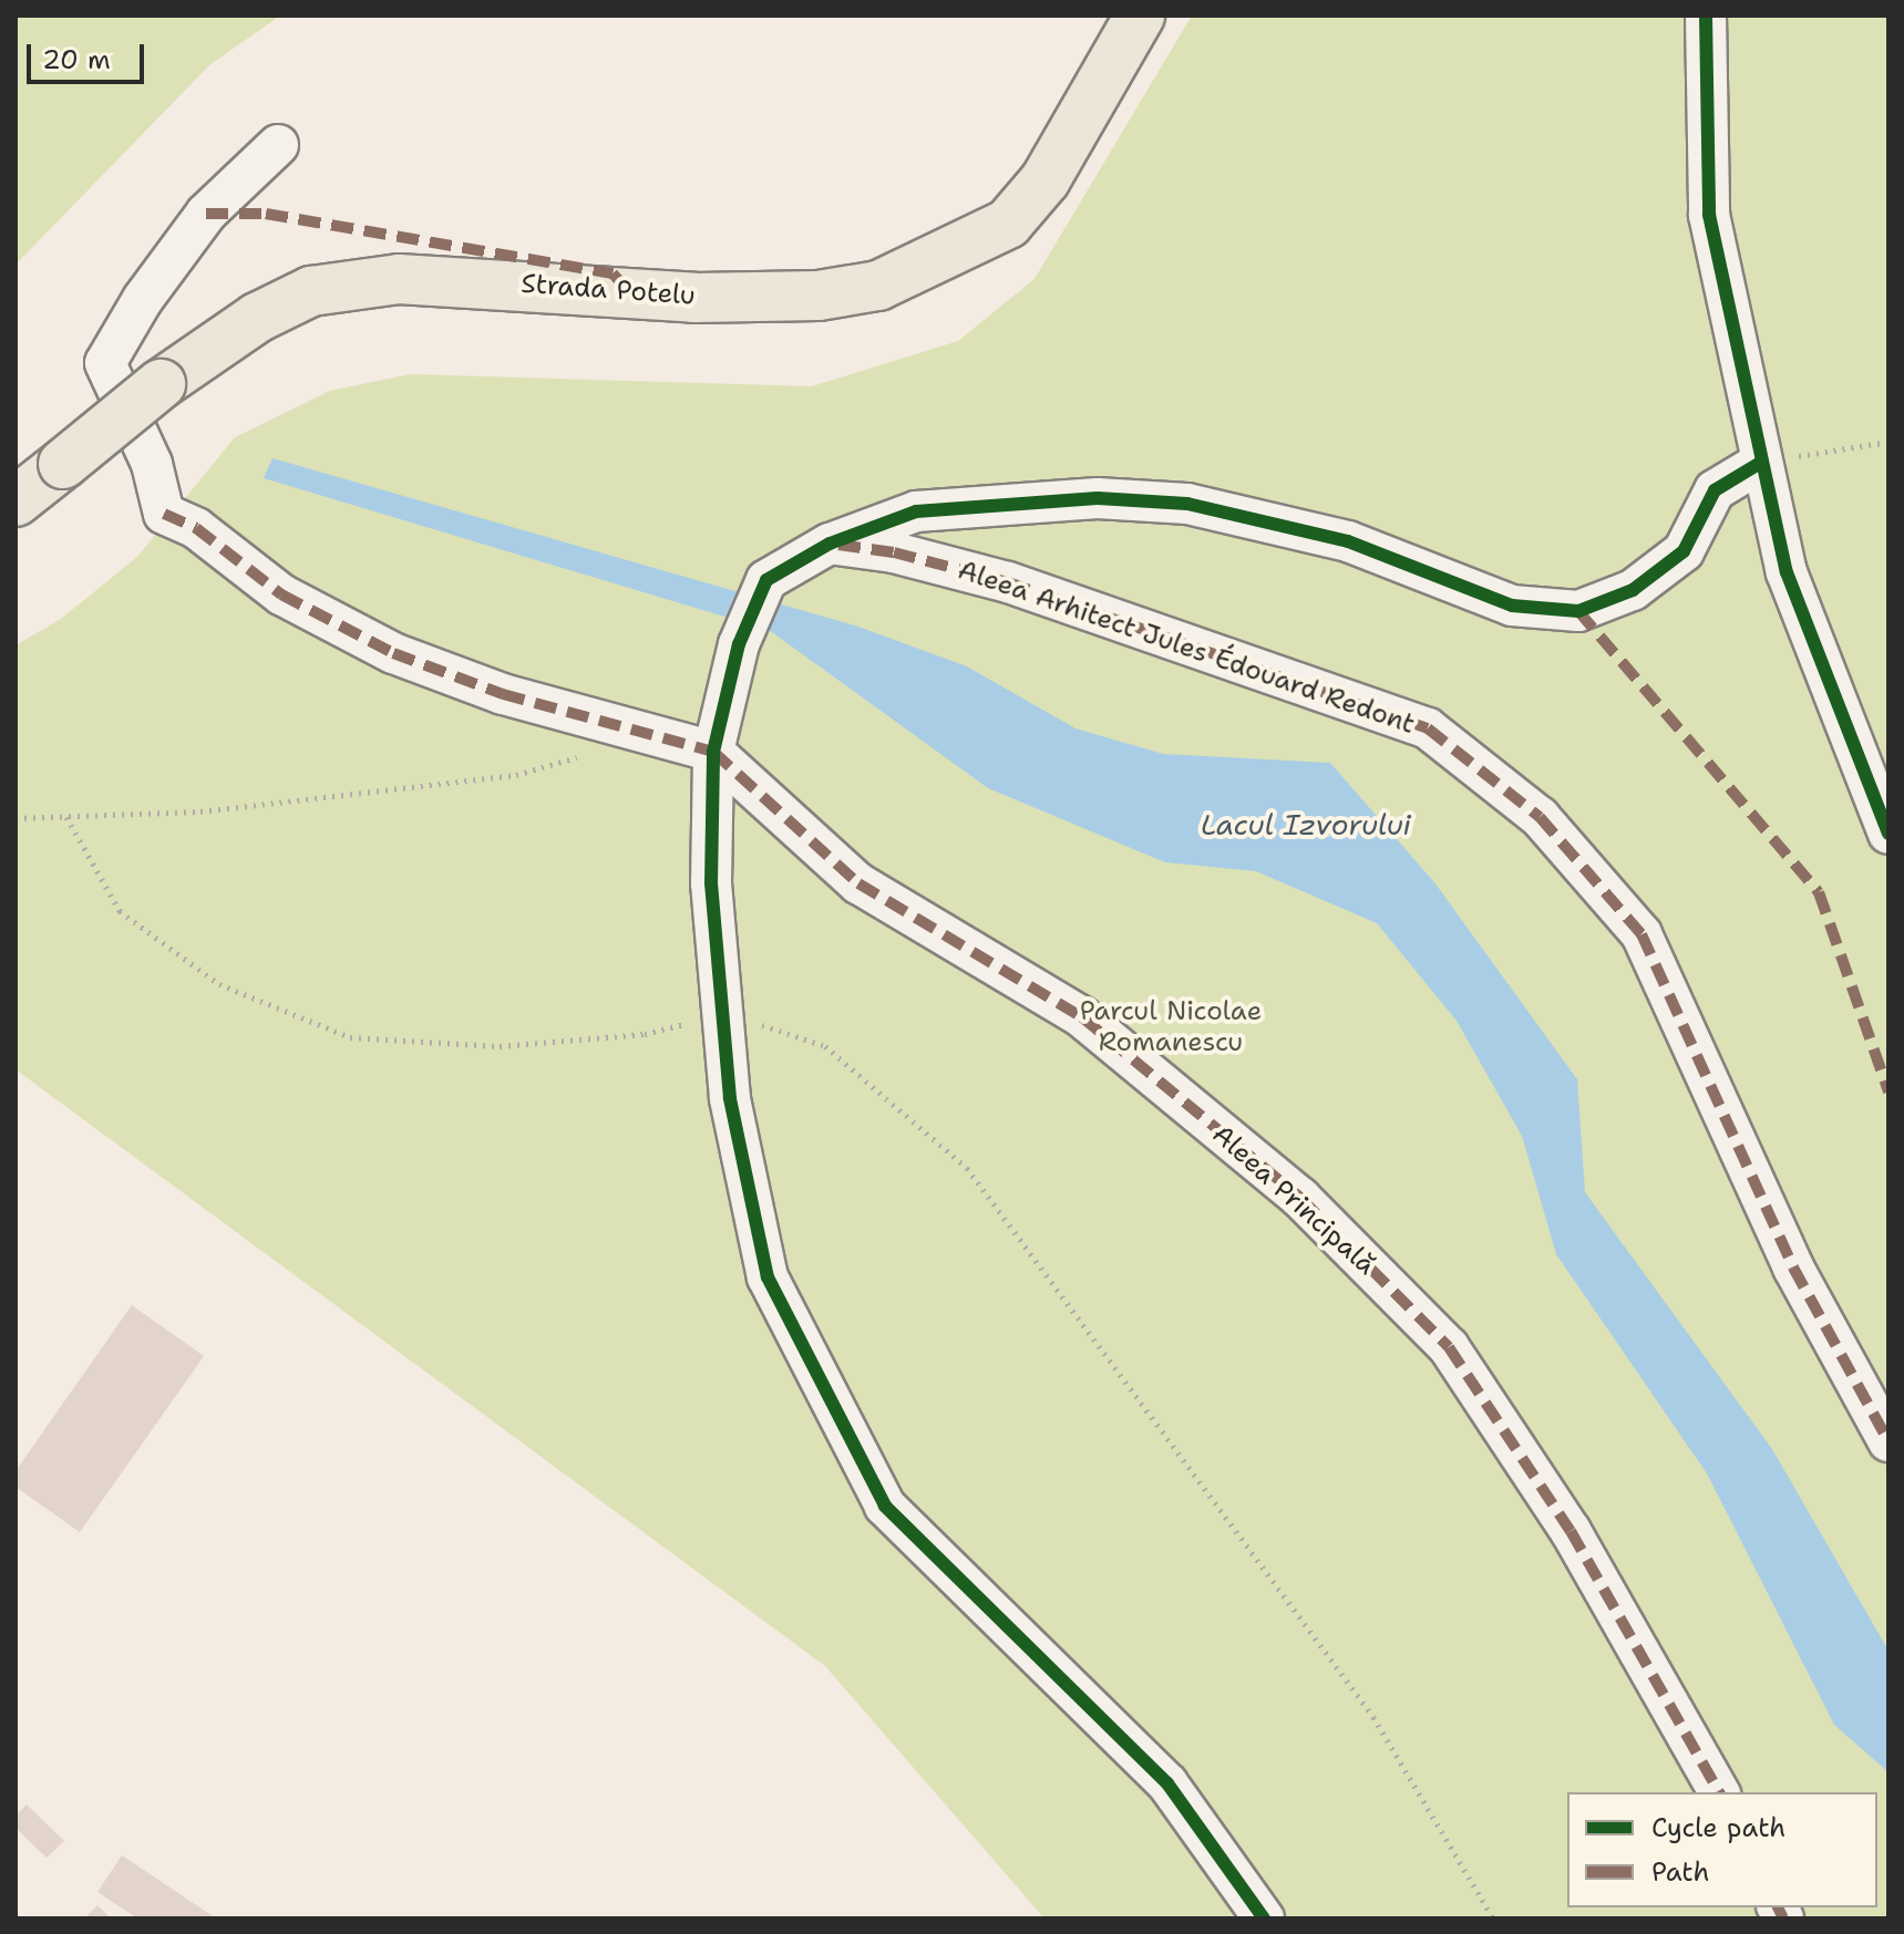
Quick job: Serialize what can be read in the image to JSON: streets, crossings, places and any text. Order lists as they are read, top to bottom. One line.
{"streets":{"main road":["Strada Potelu"],"street":["Aleea Arhitect Jules Édouard Redont","Aleea Principală"]},"water":["Lacul Izvorului"],"parks":["Parcul Nicolae Romanescu"],"legend":["Cycle path","Path"],"scale_bar":"20 m"}
